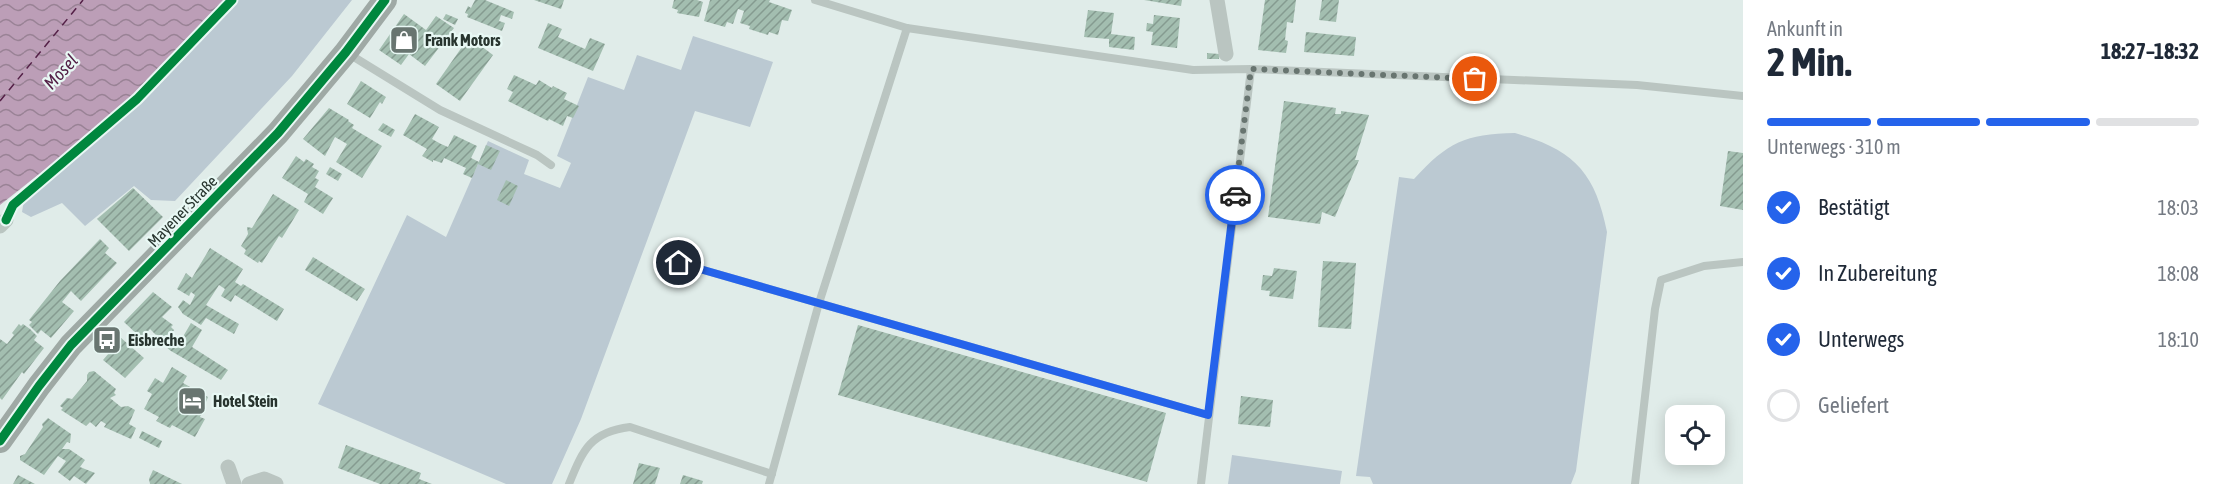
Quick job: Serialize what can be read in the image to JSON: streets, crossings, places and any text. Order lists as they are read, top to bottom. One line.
{"streets":{"main road":["Mayener Straße"]},"water":["Mosel"],"places":{"shop":["Frank Motors"],"bus stop":["Eisbreche"],"hotel":["Hotel Stein"]},"page":{"heading":["2 Min.","Ankunft in","18:27–18:32"],"bar":"Unterwegs · 310 m","list":[["Bestätigt","18:03"],["In Zubereitung","18:08"],["Unterwegs","18:10"],"Geliefert"]}}
